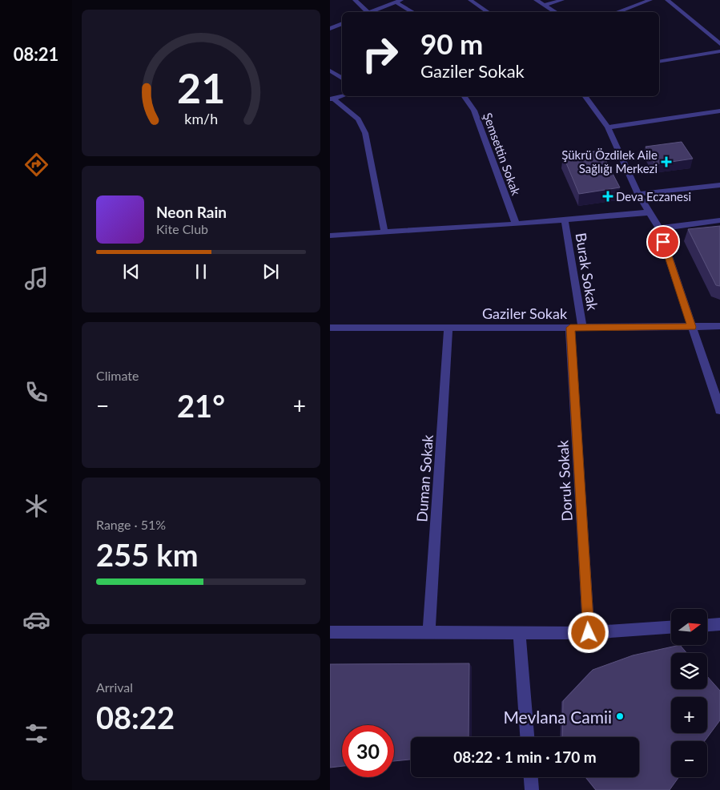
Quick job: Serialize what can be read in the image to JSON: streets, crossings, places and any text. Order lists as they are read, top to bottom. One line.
{"streets":{"street":["Şemsettin Sokak","Burak Sokak","Gaziler Sokak","Duman Sokak","Doruk Sokak"]},"crossings":[["Burak Sokak","Gaziler Sokak"],["Gaziler Sokak","Duman Sokak"],["Gaziler Sokak","Doruk Sokak"]],"places":{"health":["Şükrü Özdilek Aile Sağlığı Merkezi","Deva Eczanesi"],"other":["Mevlana Camii"]},"north":"right","page":{"tabs":"08:21","turn":["90 m","Gaziler Sokak"],"song":["Neon Rain","Kite Club"],"tile":["Climate",["Range · 51%","255 km"],["Arrival","08:22"]],"heat":["−","21°","+"],"map_buttons":["+","−"],"limit":"30","trip":"08:22 · 1 min · 170 m","gauge":["21","km/h"]}}
